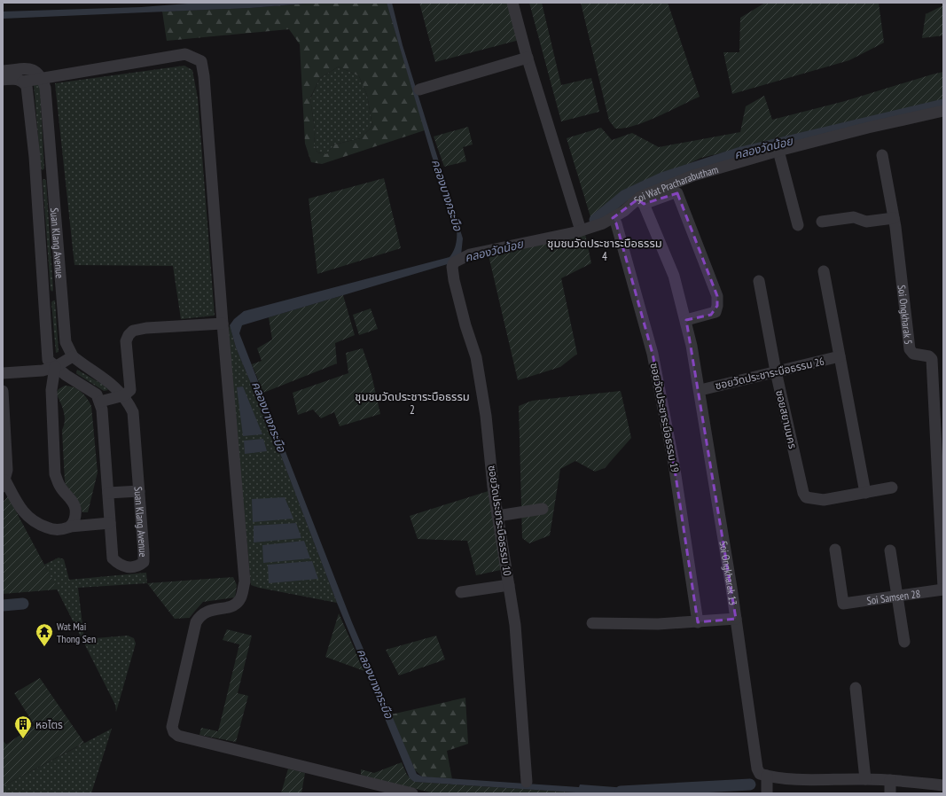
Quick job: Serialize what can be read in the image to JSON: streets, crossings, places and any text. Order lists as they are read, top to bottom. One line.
{"streets":{"street":["Soi Wat Pracharabutham","Suan Klang Avenue","Soi Ongkharak 5","ซอยวัดประชาระบือธรรม 26","ซอยวัดประชาระบือธรรม 19","ซอยสยามนคร","ซอยวัดประชาระบือธรรม 10","Soi Ongkharak 13","Soi Samsen 28"]},"crossings":[["Soi Wat Pracharabutham","ซอยวัดประชาระบือธรรม 19"],["Soi Wat Pracharabutham","ซอยวัดประชาระบือธรรม 10"],["Soi Wat Pracharabutham","Soi Ongkharak 13"],["Soi Ongkharak 5","Soi Samsen 28"],["ซอยวัดประชาระบือธรรม 26","ซอยสยามนคร"],["ซอยวัดประชาระบือธรรม 26","Soi Ongkharak 13"]],"districts":["ชุมชนวัดประชาระบือธรรม 4","ชุมชนวัดประชาระบือธรรม 2"],"water":["คลองวัดน้อย","คลองบางกระบือ"],"places":{"temple":["Wat Mai Thong Sen"],"building":["หอไตร"]}}
